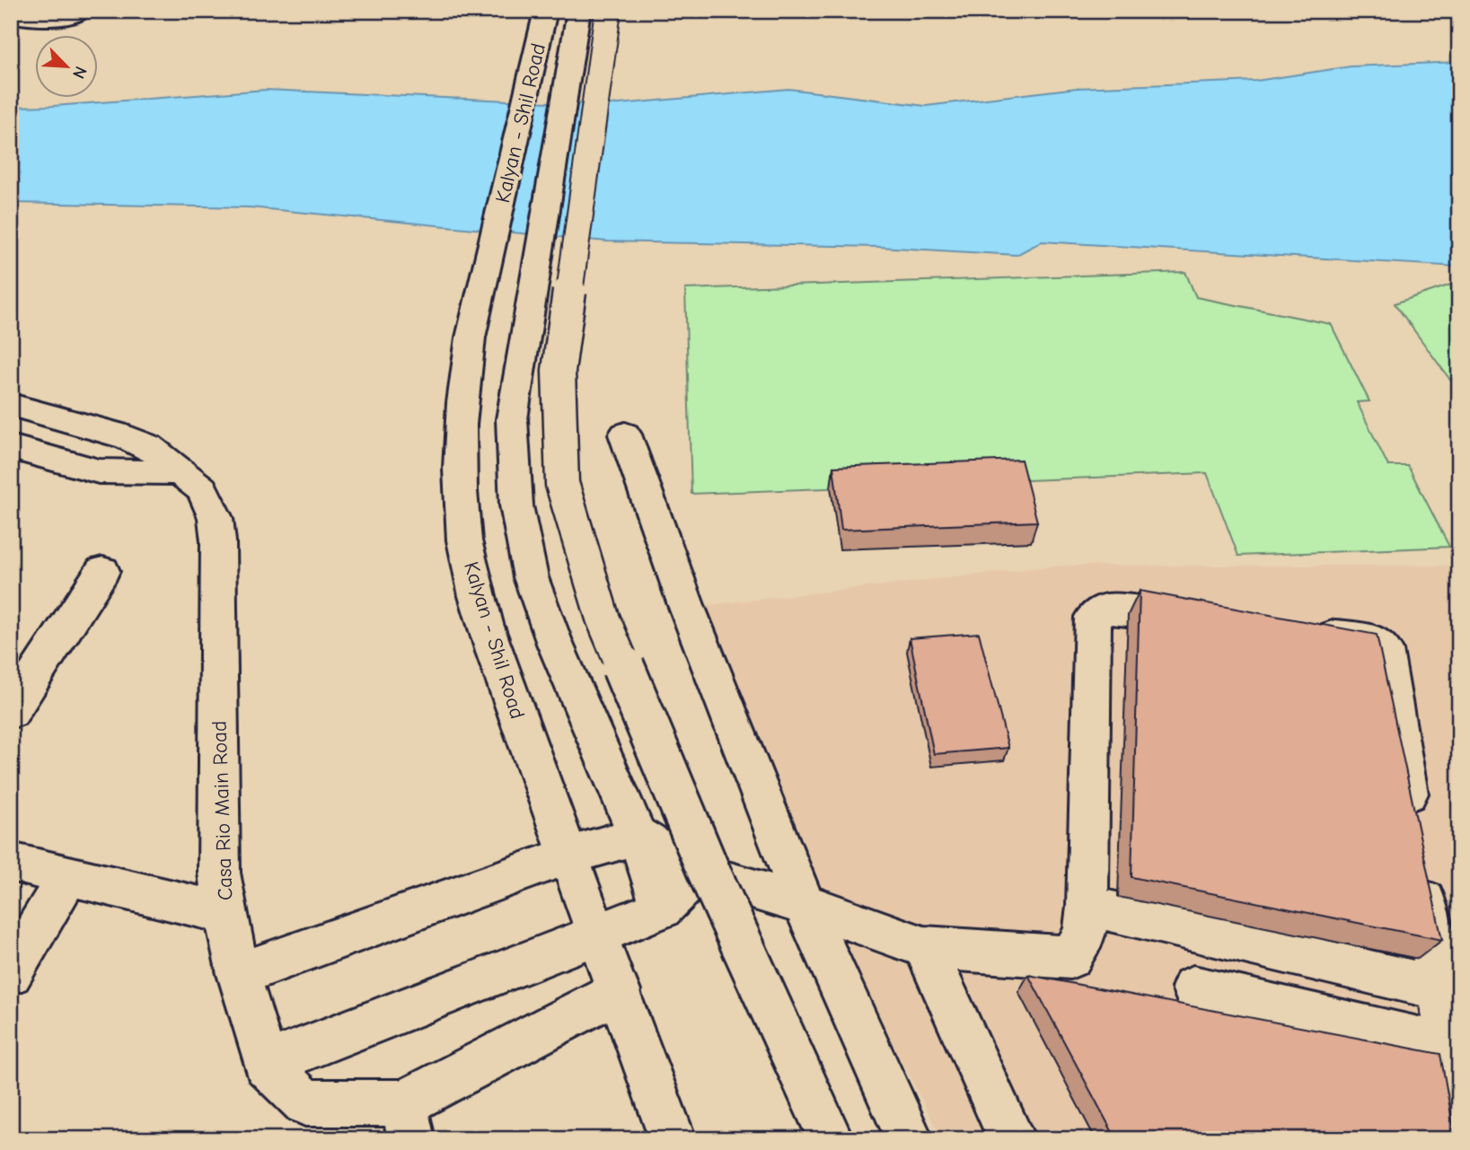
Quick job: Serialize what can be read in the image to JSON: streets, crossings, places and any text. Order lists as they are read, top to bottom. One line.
{"streets":{"main road":["Kalyan - Shil Road","Casa Rio Main Road"]},"crossings":[["Kalyan - Shil Road","Casa Rio Main Road"]],"north":"bottom right"}
